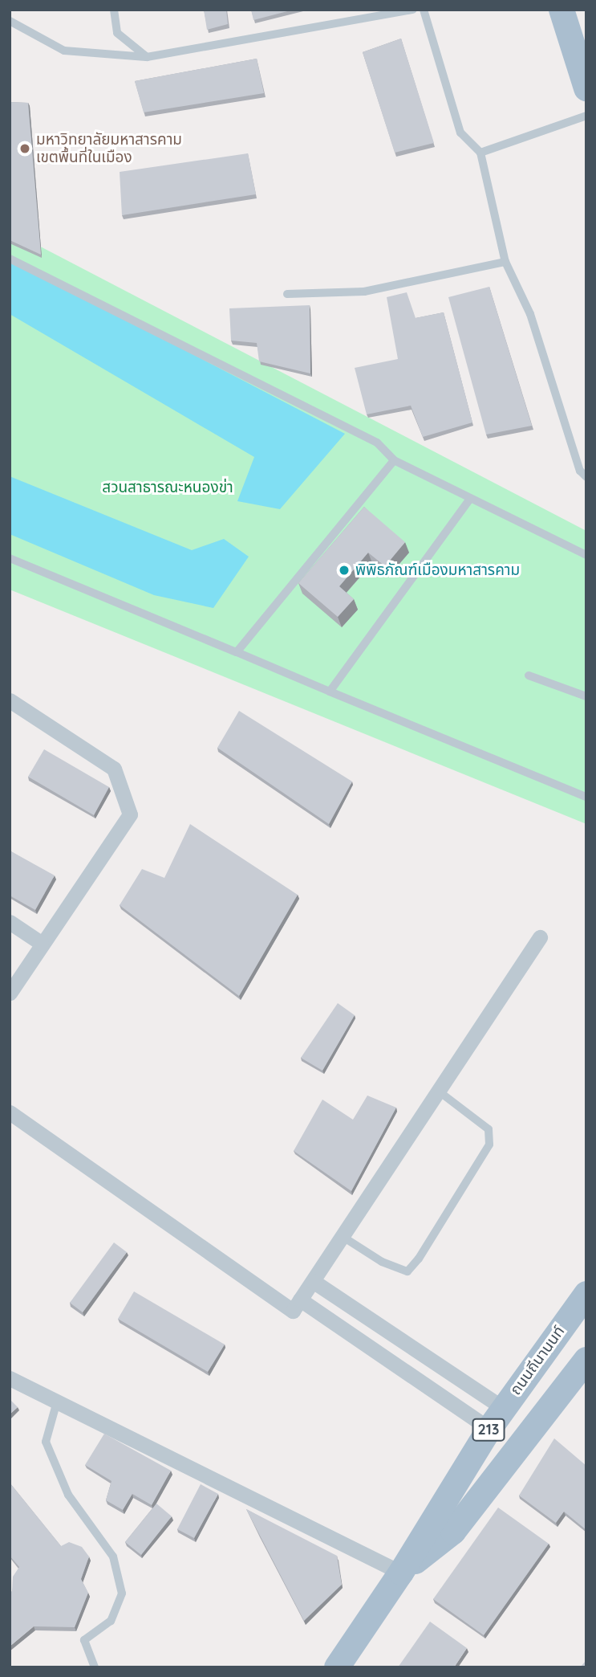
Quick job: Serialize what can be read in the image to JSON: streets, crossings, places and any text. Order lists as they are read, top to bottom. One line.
{"streets":{"main road":["ถนนถีนานนท์","213"]},"parks":["สวนสาธารณะหนองข่า"],"places":["มหาวิทยาลัยมหาสารคาม เขตพื้นที่ในเมือง","พิพิธภัณฑ์เมืองมหาสารคาม"]}
